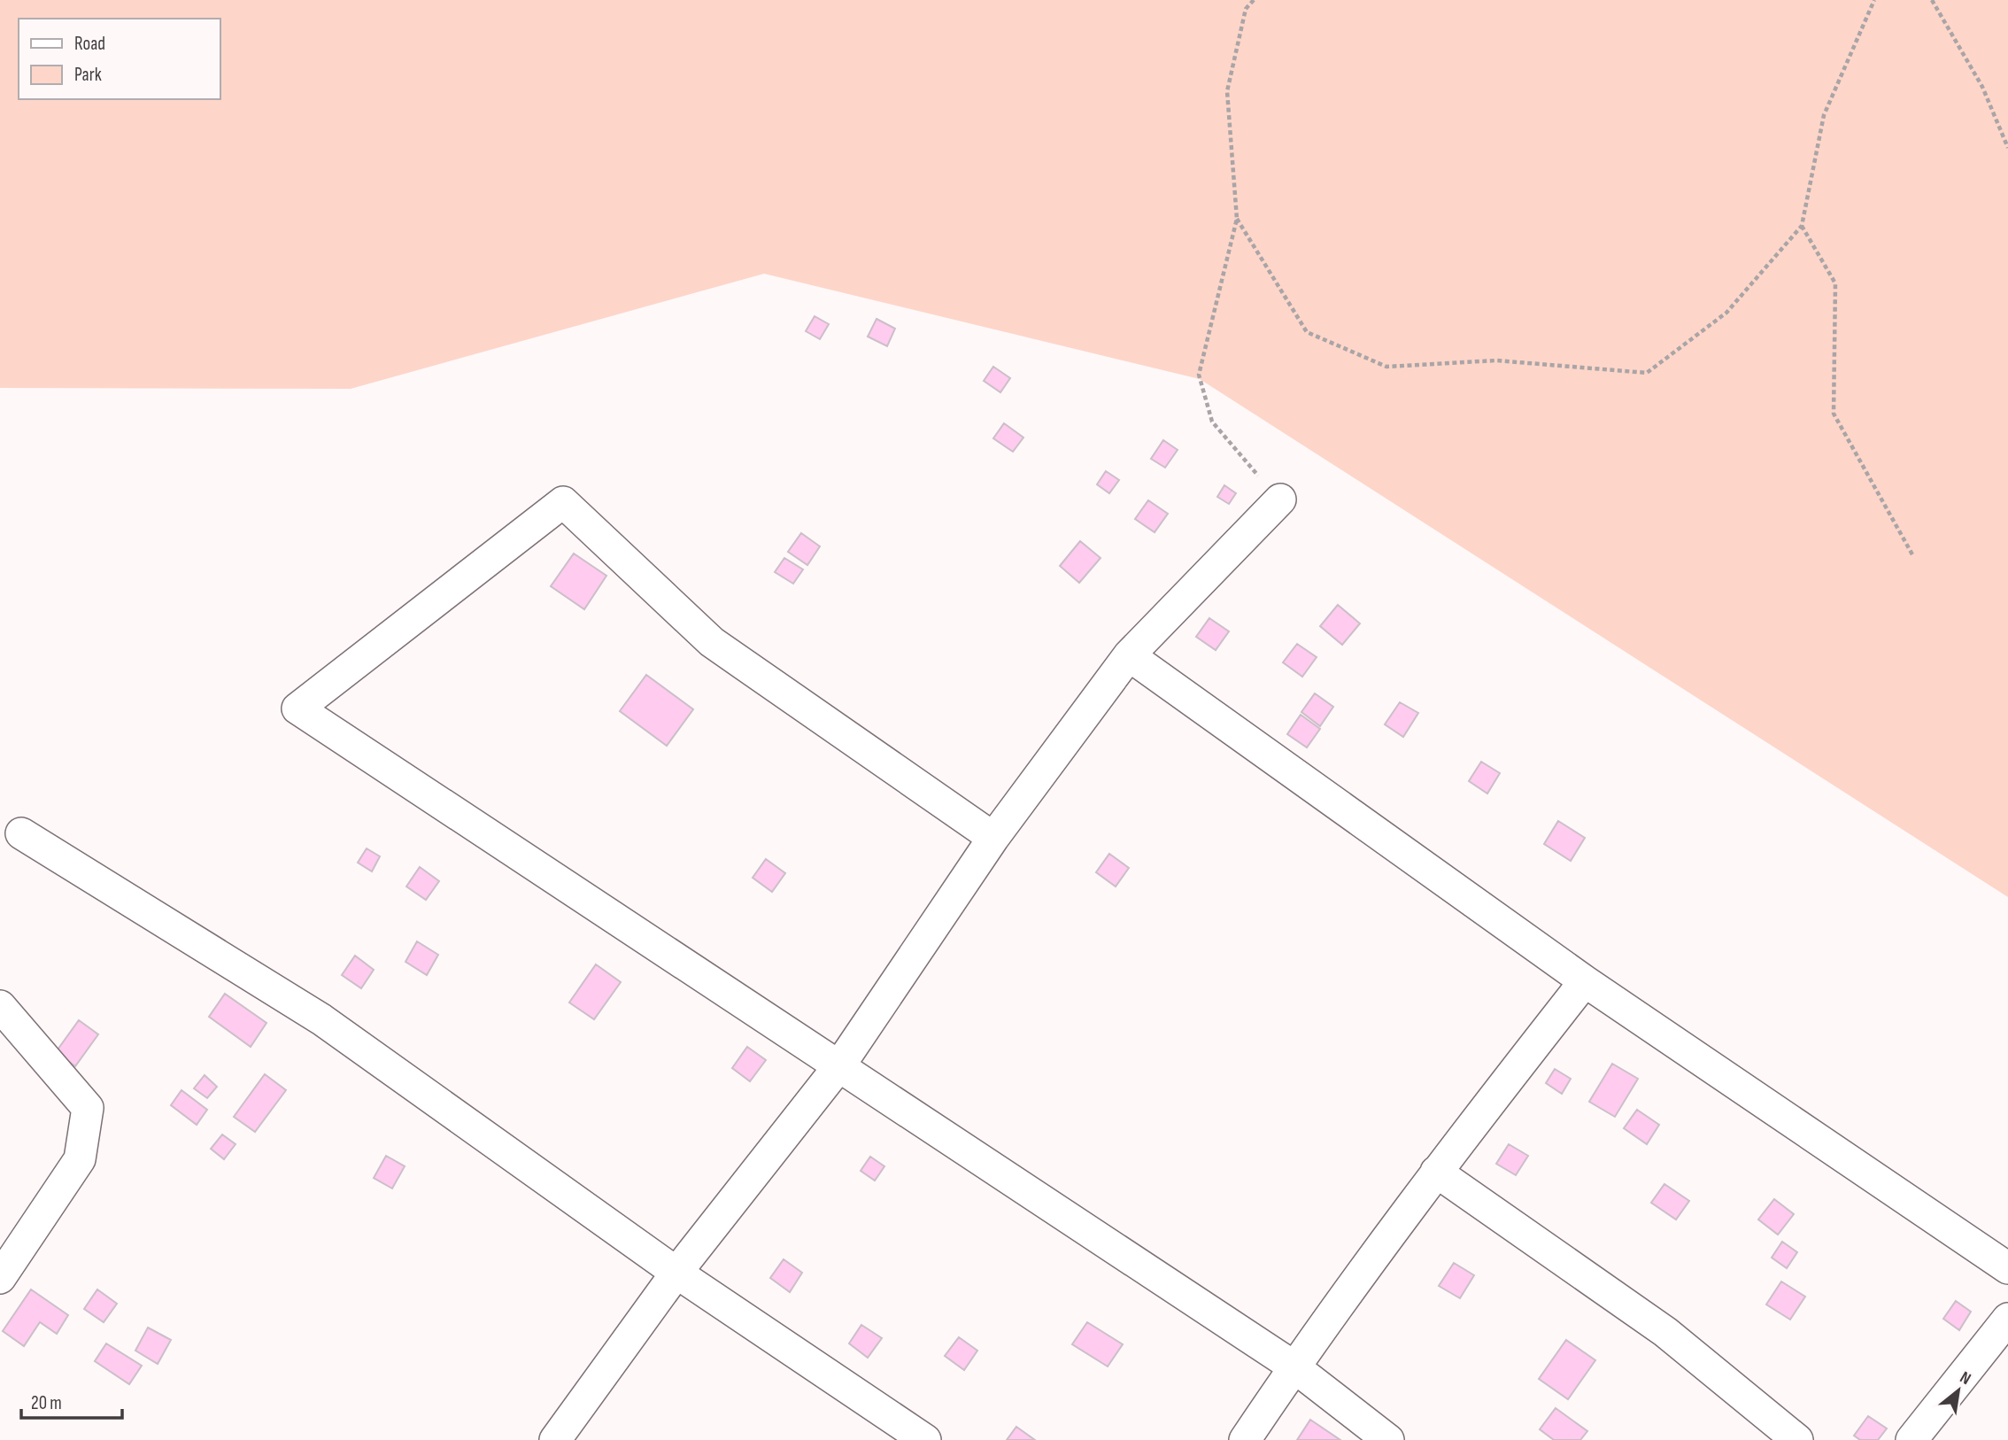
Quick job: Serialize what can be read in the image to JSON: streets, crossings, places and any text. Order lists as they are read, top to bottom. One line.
{"legend":["Road","Park"],"scale_bar":"20 m","north":"top right"}
